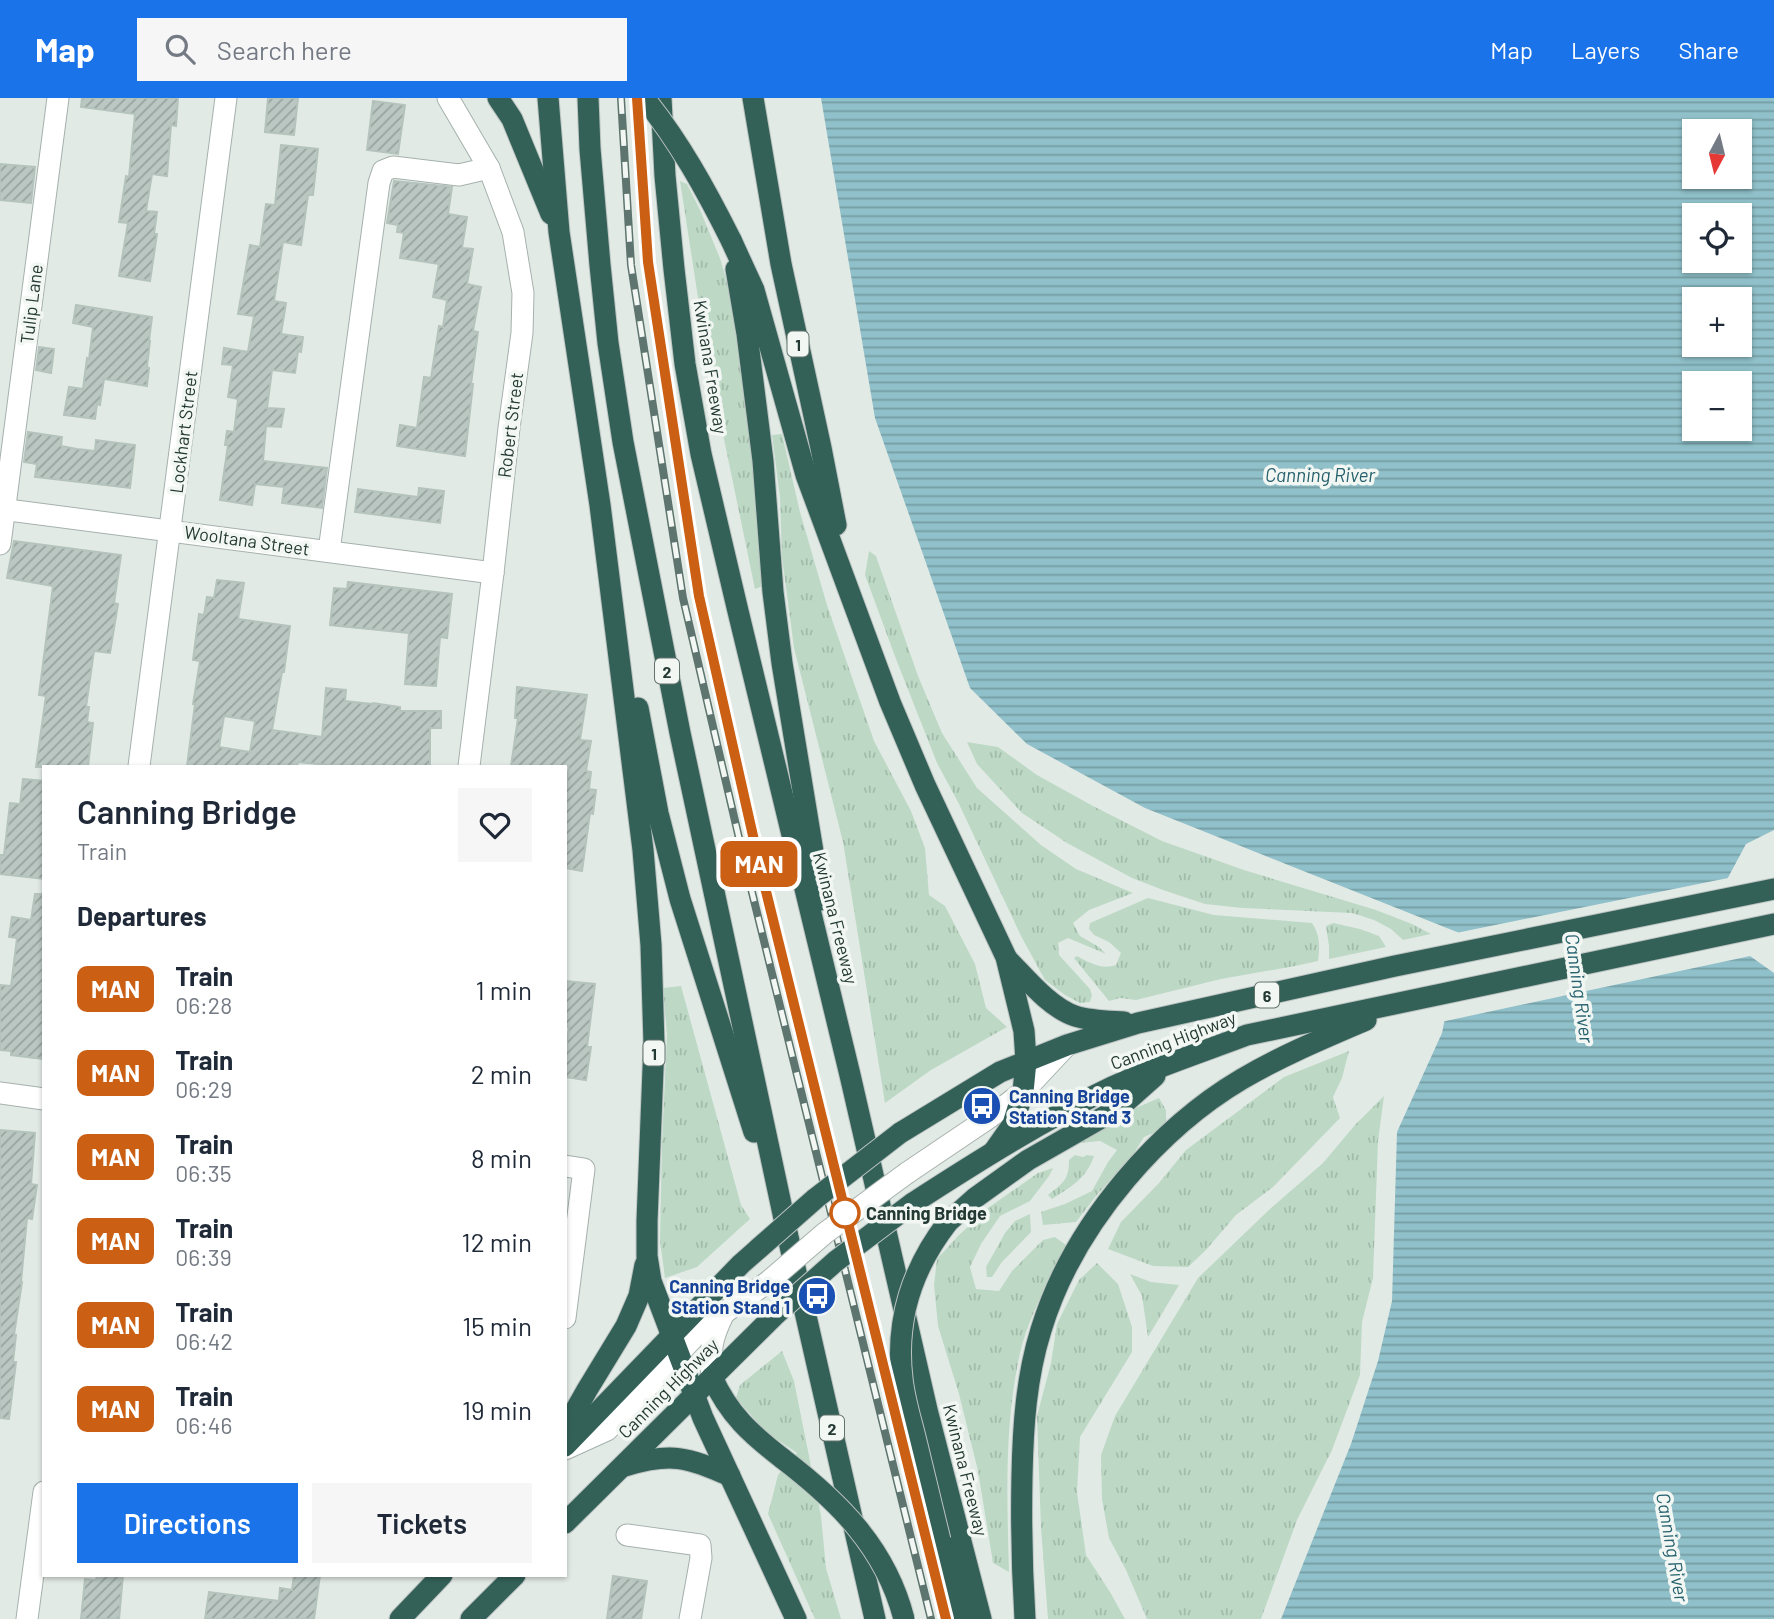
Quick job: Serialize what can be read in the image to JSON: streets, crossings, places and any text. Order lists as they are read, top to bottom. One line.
{"streets":{"highway":["1","Kwinana Freeway","2","6","Canning Highway"],"street":["Tulip Lane","Robert Street","Lockhart Street","Wooltana Street"]},"crossings":[["Tulip Lane","Wooltana Street"],["1","Canning Highway"],["Robert Street","Wooltana Street"],["Lockhart Street","Wooltana Street"]],"water":["Canning River"],"places":{"bus stop":["Canning Bridge Station Stand 3","Canning Bridge Station Stand 1"],"other":["Canning Bridge"]},"north":"bottom","page":{"header":"Map","search":"Search here","nav":["Map","Layers","Share"],"on_map":"MAN","map_buttons":["+","−"],"heading":[["Canning Bridge","Train"],"Departures"],"list":[{"mark":"MAN","name":"Train","note":"06:28","value":"1 min"},{"mark":"MAN","name":"Train","note":"06:29","value":"2 min"},{"mark":"MAN","name":"Train","note":"06:35","value":"8 min"},{"mark":"MAN","name":"Train","note":"06:39","value":"12 min"},{"mark":"MAN","name":"Train","note":"06:42","value":"15 min"},{"mark":"MAN","name":"Train","note":"06:46","value":"19 min"}],"buttons":["Directions","Tickets"]}}
